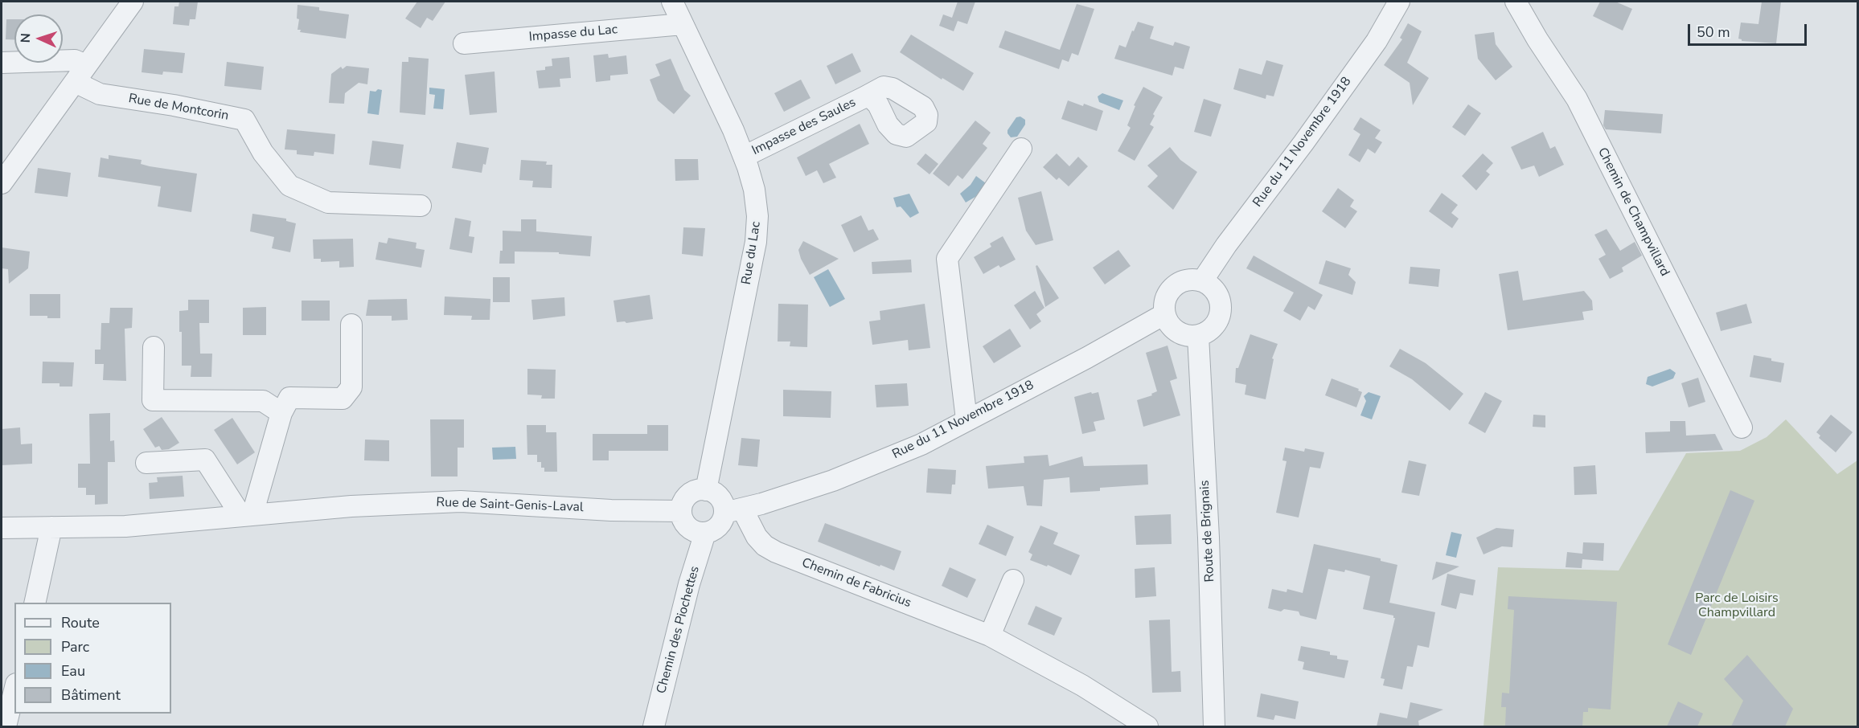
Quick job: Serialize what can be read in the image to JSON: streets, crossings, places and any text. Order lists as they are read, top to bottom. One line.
{"streets":{"street":["Impasse du Lac","Rue de Montcorin","Impasse des Saules","Rue du 11 Novembre 1918","Chemin de Champvillard","Rue du Lac","Rue de Saint-Genis-Laval","Route de Brignais","Chemin de Fabricius","Chemin des Piochettes"]},"crossings":[["Impasse du Lac","Rue du Lac"],["Impasse des Saules","Rue du Lac"],["Rue du 11 Novembre 1918","Rue du Lac"],["Rue du 11 Novembre 1918","Rue de Saint-Genis-Laval"],["Rue du 11 Novembre 1918","Route de Brignais"],["Rue du 11 Novembre 1918","Chemin de Fabricius"],["Rue du 11 Novembre 1918","Chemin des Piochettes"],["Rue du Lac","Rue de Saint-Genis-Laval"],["Rue du Lac","Chemin de Fabricius"],["Rue du Lac","Chemin des Piochettes"],["Rue de Saint-Genis-Laval","Chemin de Fabricius"],["Rue de Saint-Genis-Laval","Chemin des Piochettes"],["Chemin de Fabricius","Chemin des Piochettes"]],"parks":["Parc de Loisirs Champvillard"],"legend":["Route","Parc","Eau","Bâtiment"],"scale_bar":"50 m","north":"left"}
